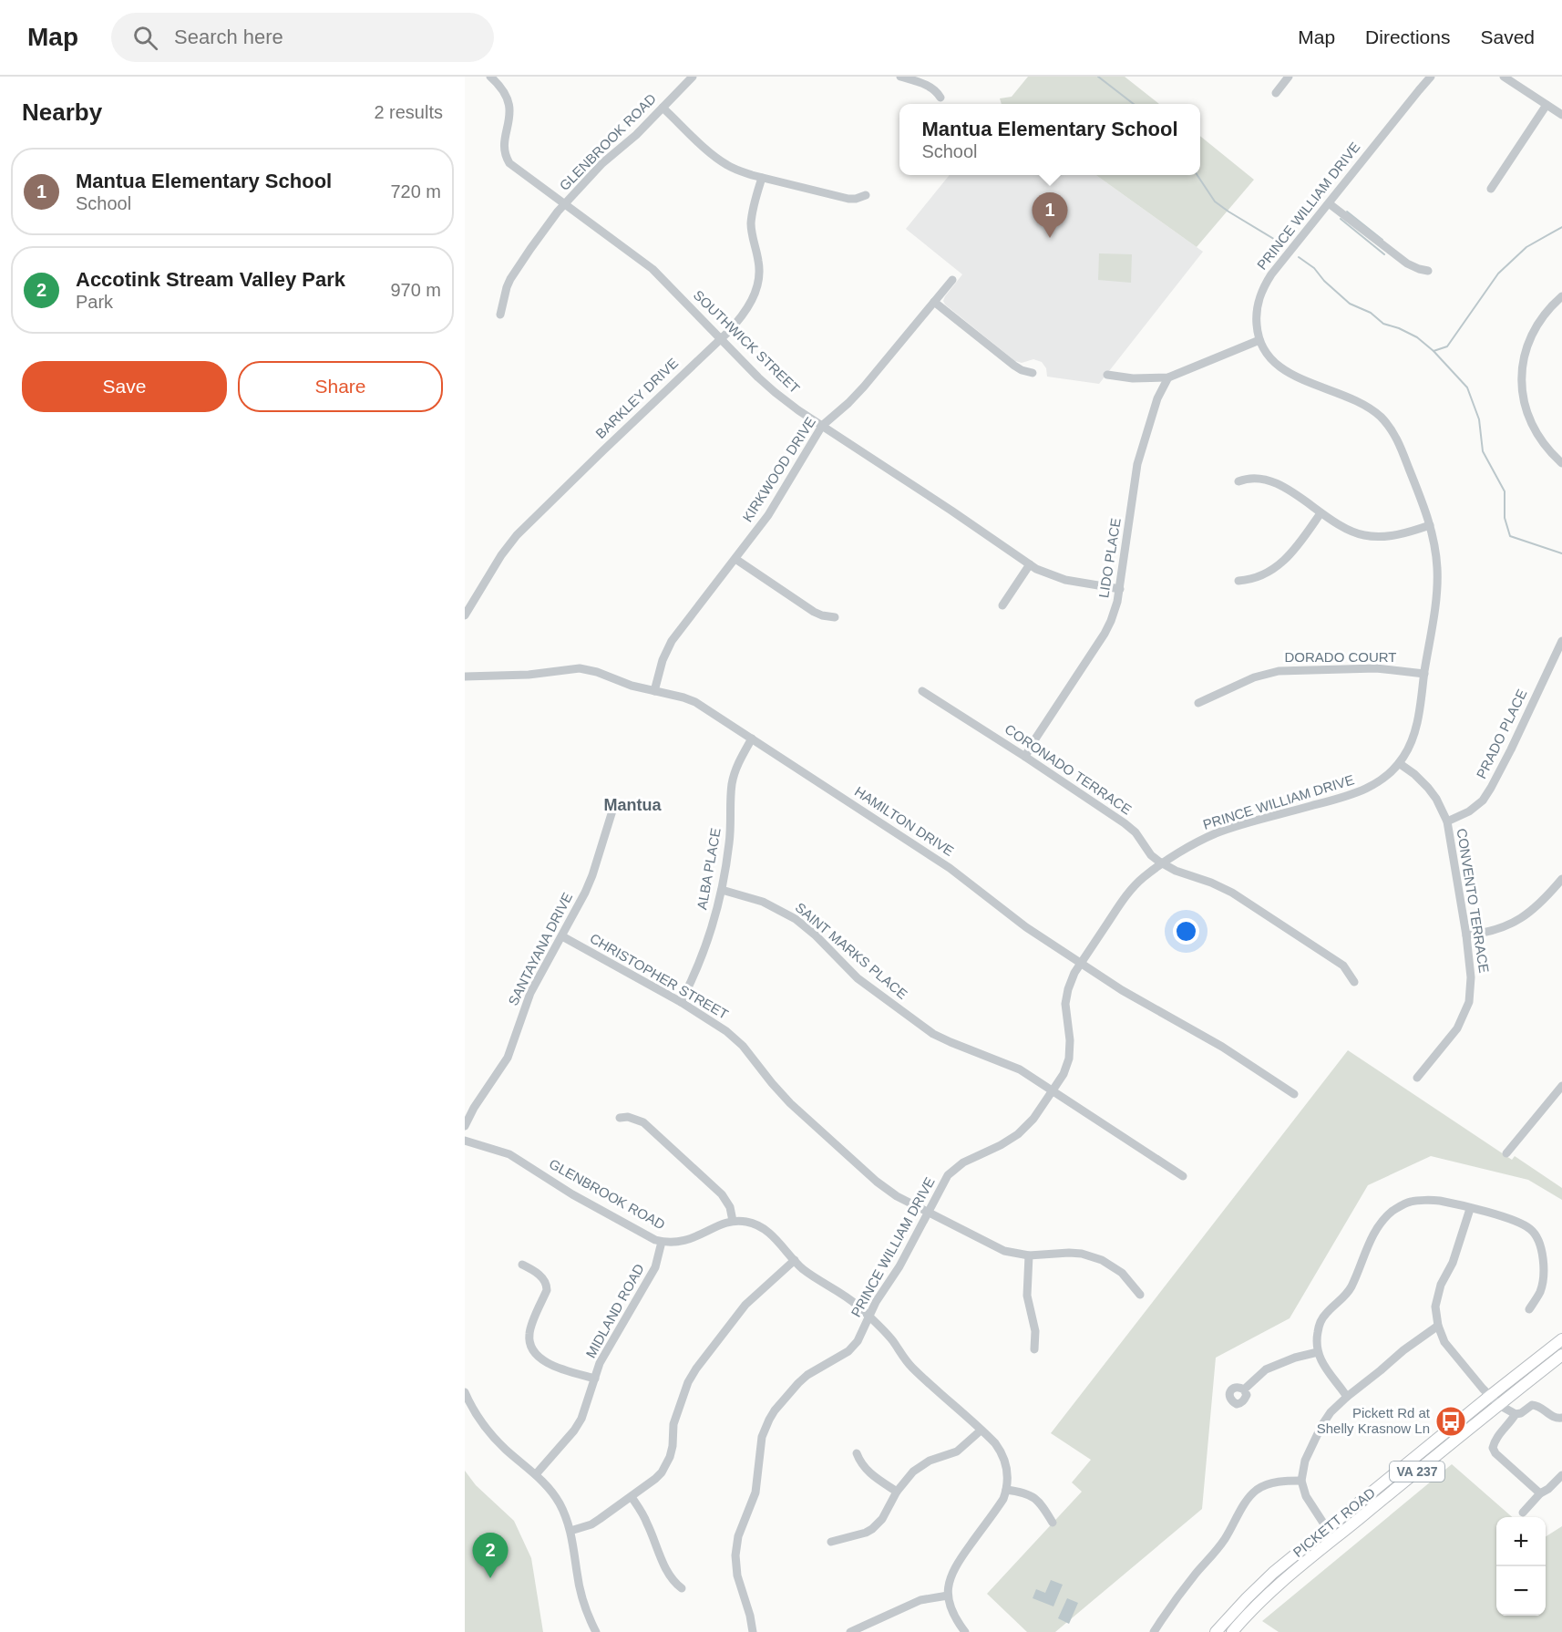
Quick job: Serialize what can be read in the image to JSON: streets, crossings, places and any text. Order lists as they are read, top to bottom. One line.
{"streets":{"main road":["VA 237","PICKETT ROAD"],"street":["GLENBROOK ROAD","PRINCE WILLIAM DRIVE","SOUTHWICK STREET","BARKLEY DRIVE","KIRKWOOD DRIVE","LIDO PLACE","DORADO COURT","PRADO PLACE","CORONADO TERRACE","HAMILTON DRIVE","ALBA PLACE","CONVENTO TERRACE","SANTAYANA DRIVE","SAINT MARKS PLACE","CHRISTOPHER STREET","MIDLAND ROAD"]},"crossings":[["GLENBROOK ROAD","SOUTHWICK STREET"],["GLENBROOK ROAD","MIDLAND ROAD"],["PRINCE WILLIAM DRIVE","DORADO COURT"],["PRINCE WILLIAM DRIVE","CORONADO TERRACE"],["PRINCE WILLIAM DRIVE","HAMILTON DRIVE"],["PRINCE WILLIAM DRIVE","CONVENTO TERRACE"],["PRINCE WILLIAM DRIVE","SAINT MARKS PLACE"],["PRINCE WILLIAM DRIVE","CHRISTOPHER STREET"],["SOUTHWICK STREET","BARKLEY DRIVE"],["SOUTHWICK STREET","KIRKWOOD DRIVE"],["SOUTHWICK STREET","LIDO PLACE"],["KIRKWOOD DRIVE","HAMILTON DRIVE"],["LIDO PLACE","CORONADO TERRACE"],["PRADO PLACE","CONVENTO TERRACE"],["HAMILTON DRIVE","ALBA PLACE"],["ALBA PLACE","SAINT MARKS PLACE"],["ALBA PLACE","CHRISTOPHER STREET"],["SANTAYANA DRIVE","CHRISTOPHER STREET"]],"districts":["Mantua"],"places":{"bus stop":["Pickett Rd at Shelly Krasnow Ln"]},"page":{"header":"Map","search":"Search here","nav":["Map","Directions","Saved"],"heading":["Nearby","2 results"],"popup":["Mantua Elementary School","School"],"list":[{"mark":"1","name":"Mantua Elementary School","note":"School","value":"720 m"},{"mark":"2","name":"Accotink Stream Valley Park","note":"Park","value":"970 m"}],"pins":["1","2"],"buttons":["Save","Share"],"map_buttons":["+","−"]}}
